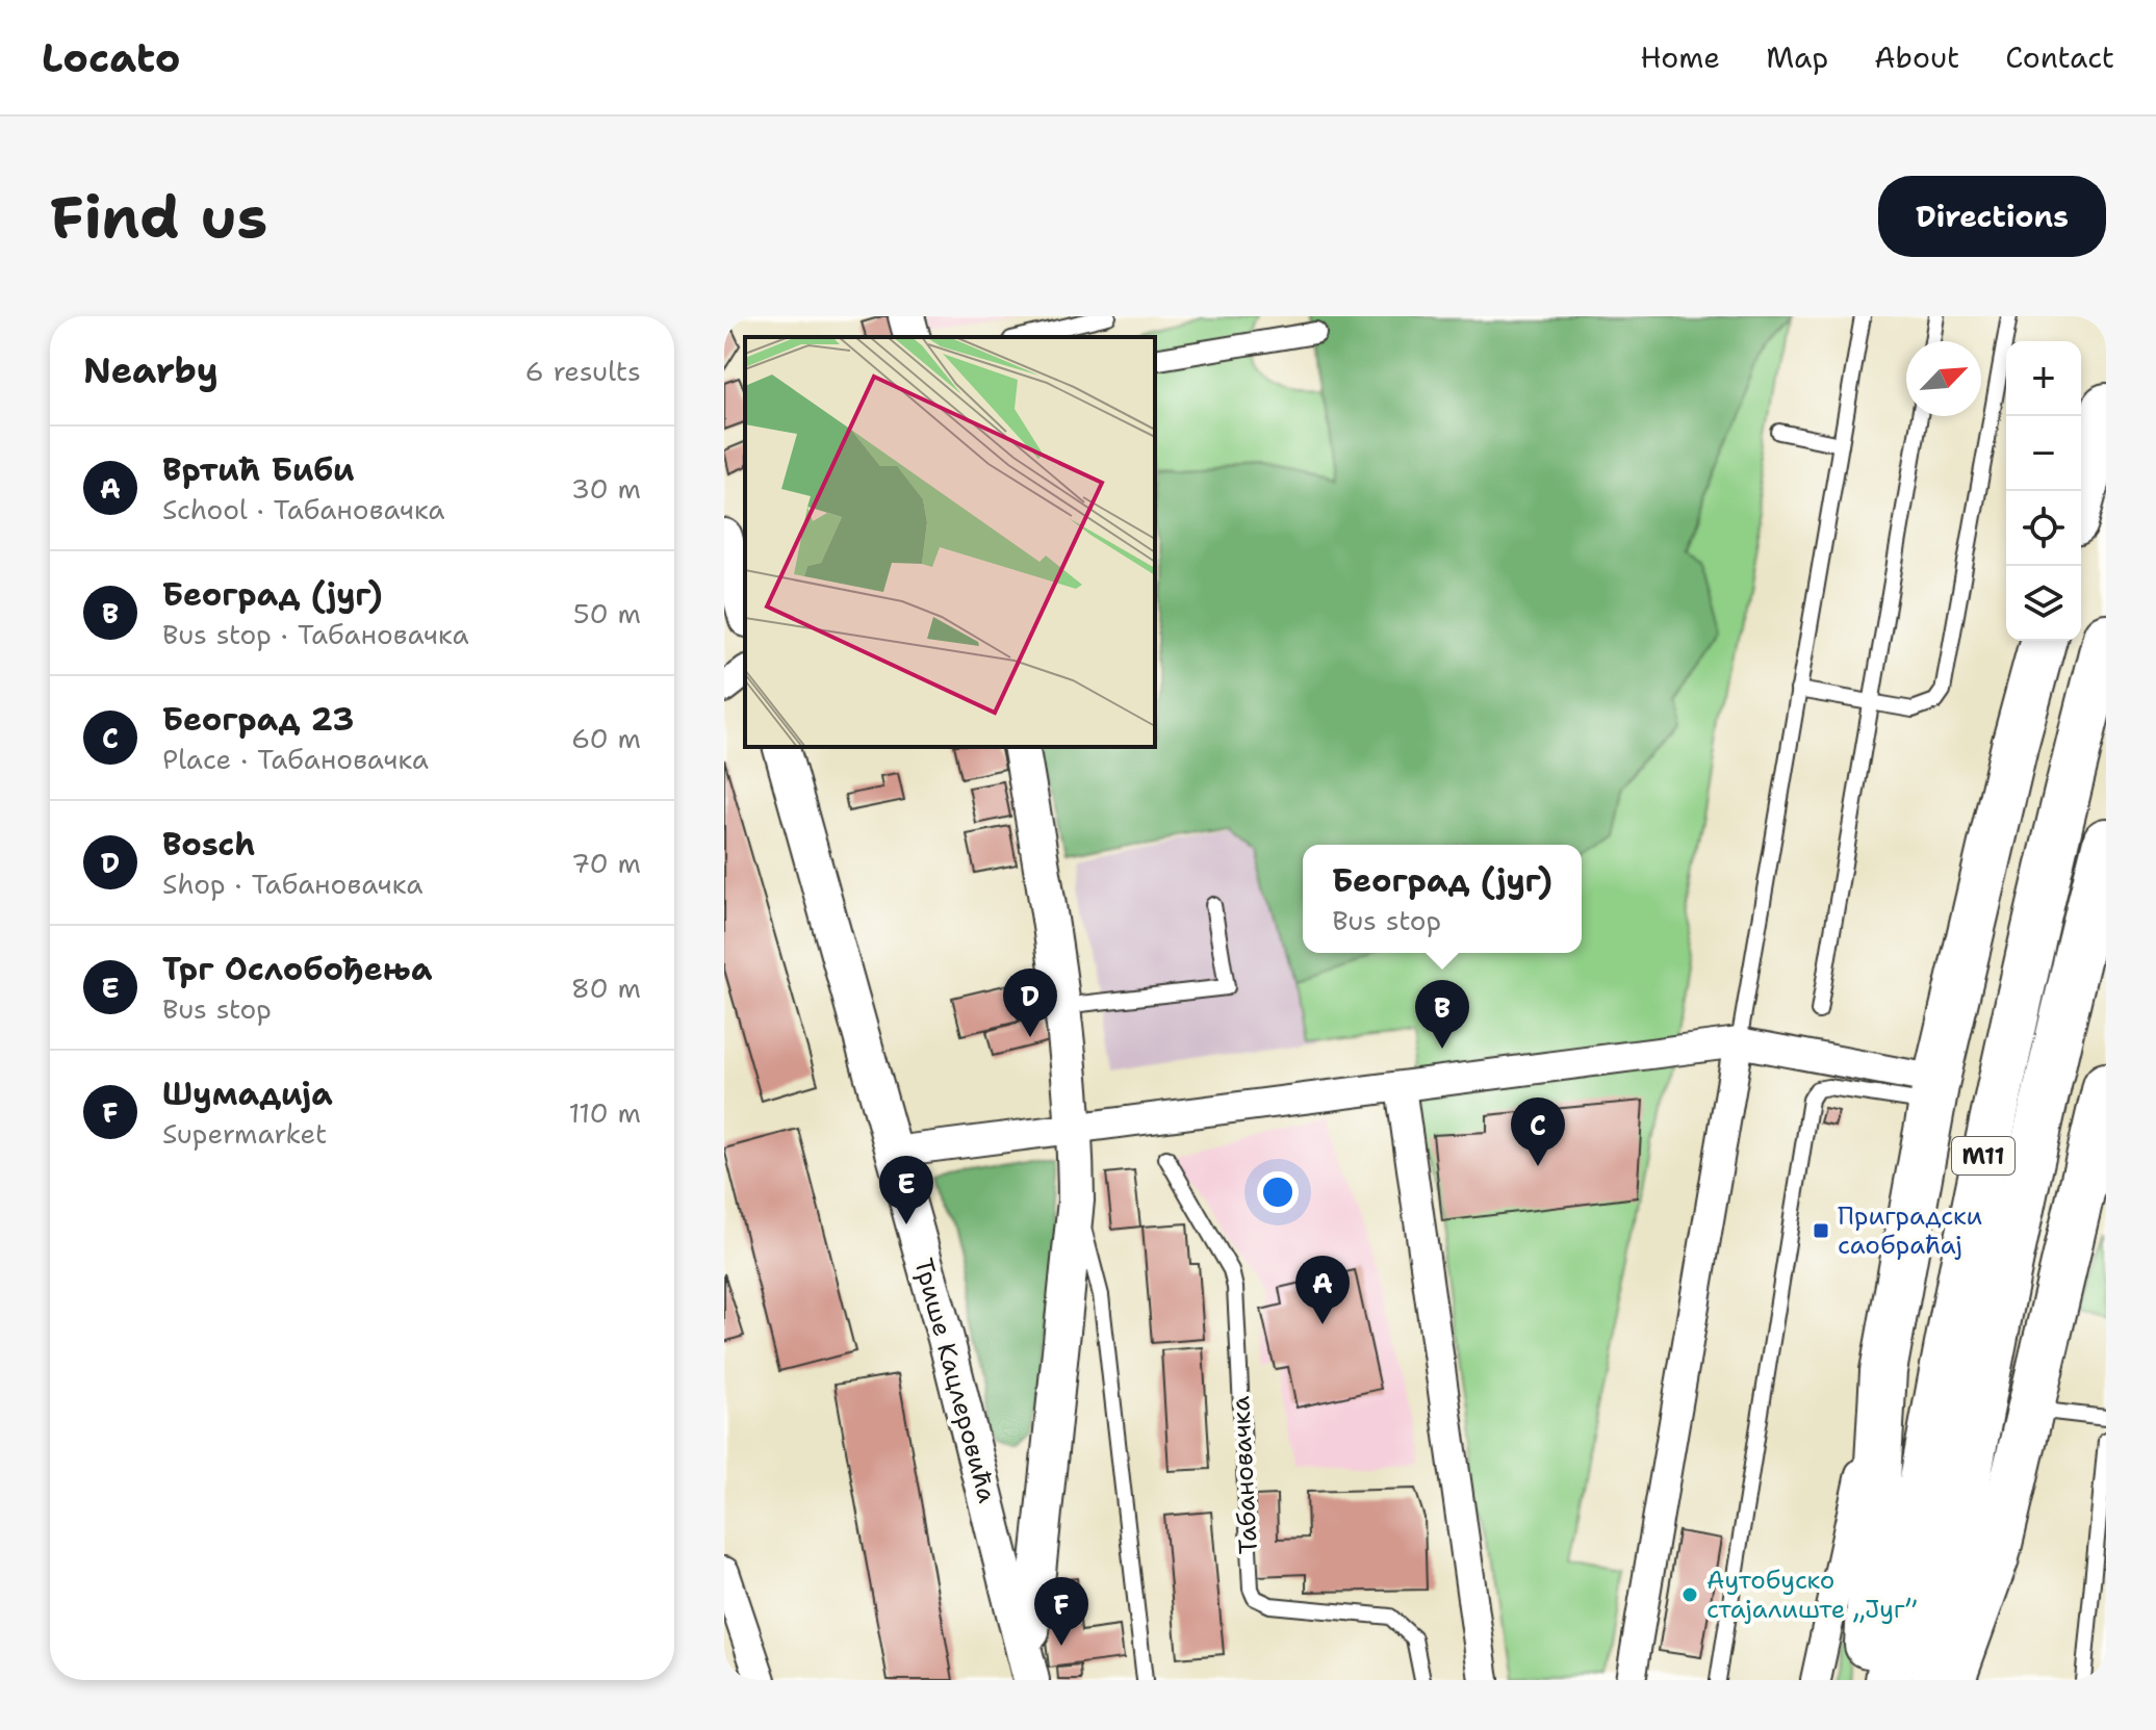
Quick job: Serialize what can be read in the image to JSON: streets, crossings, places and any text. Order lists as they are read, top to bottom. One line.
{"streets":{"highway":["M11"],"street":["Трише Кацлеровића"],"lane":["Табановачка"]},"places":{"transit":["Приградски саобраћај"],"other":["Аутобуско стајалиште „Југ”"]},"north":"top right","page":{"header":"Locato","nav":["Home","Map","About","Contact"],"buttons":"Directions","title":"Find us","heading":["Nearby","6 results"],"map_buttons":["+","−"],"list":[{"mark":"A","name":"Вртић Биби","note":"School · Табановачка","value":"30 m"},{"mark":"B","name":"Београд (југ)","note":"Bus stop · Табановачка","value":"50 m"},{"mark":"C","name":"Београд 23","note":"Place · Табановачка","value":"60 m"},{"mark":"D","name":"Bosch","note":"Shop · Табановачка","value":"70 m"},{"mark":"E","name":"Трг Ослобођења","note":"Bus stop","value":"80 m"},{"mark":"F","name":"Шумадија","note":"Supermarket","value":"110 m"}],"popup":["Београд (југ)","Bus stop"],"pins":["D","B","C","E","A","F"]}}
